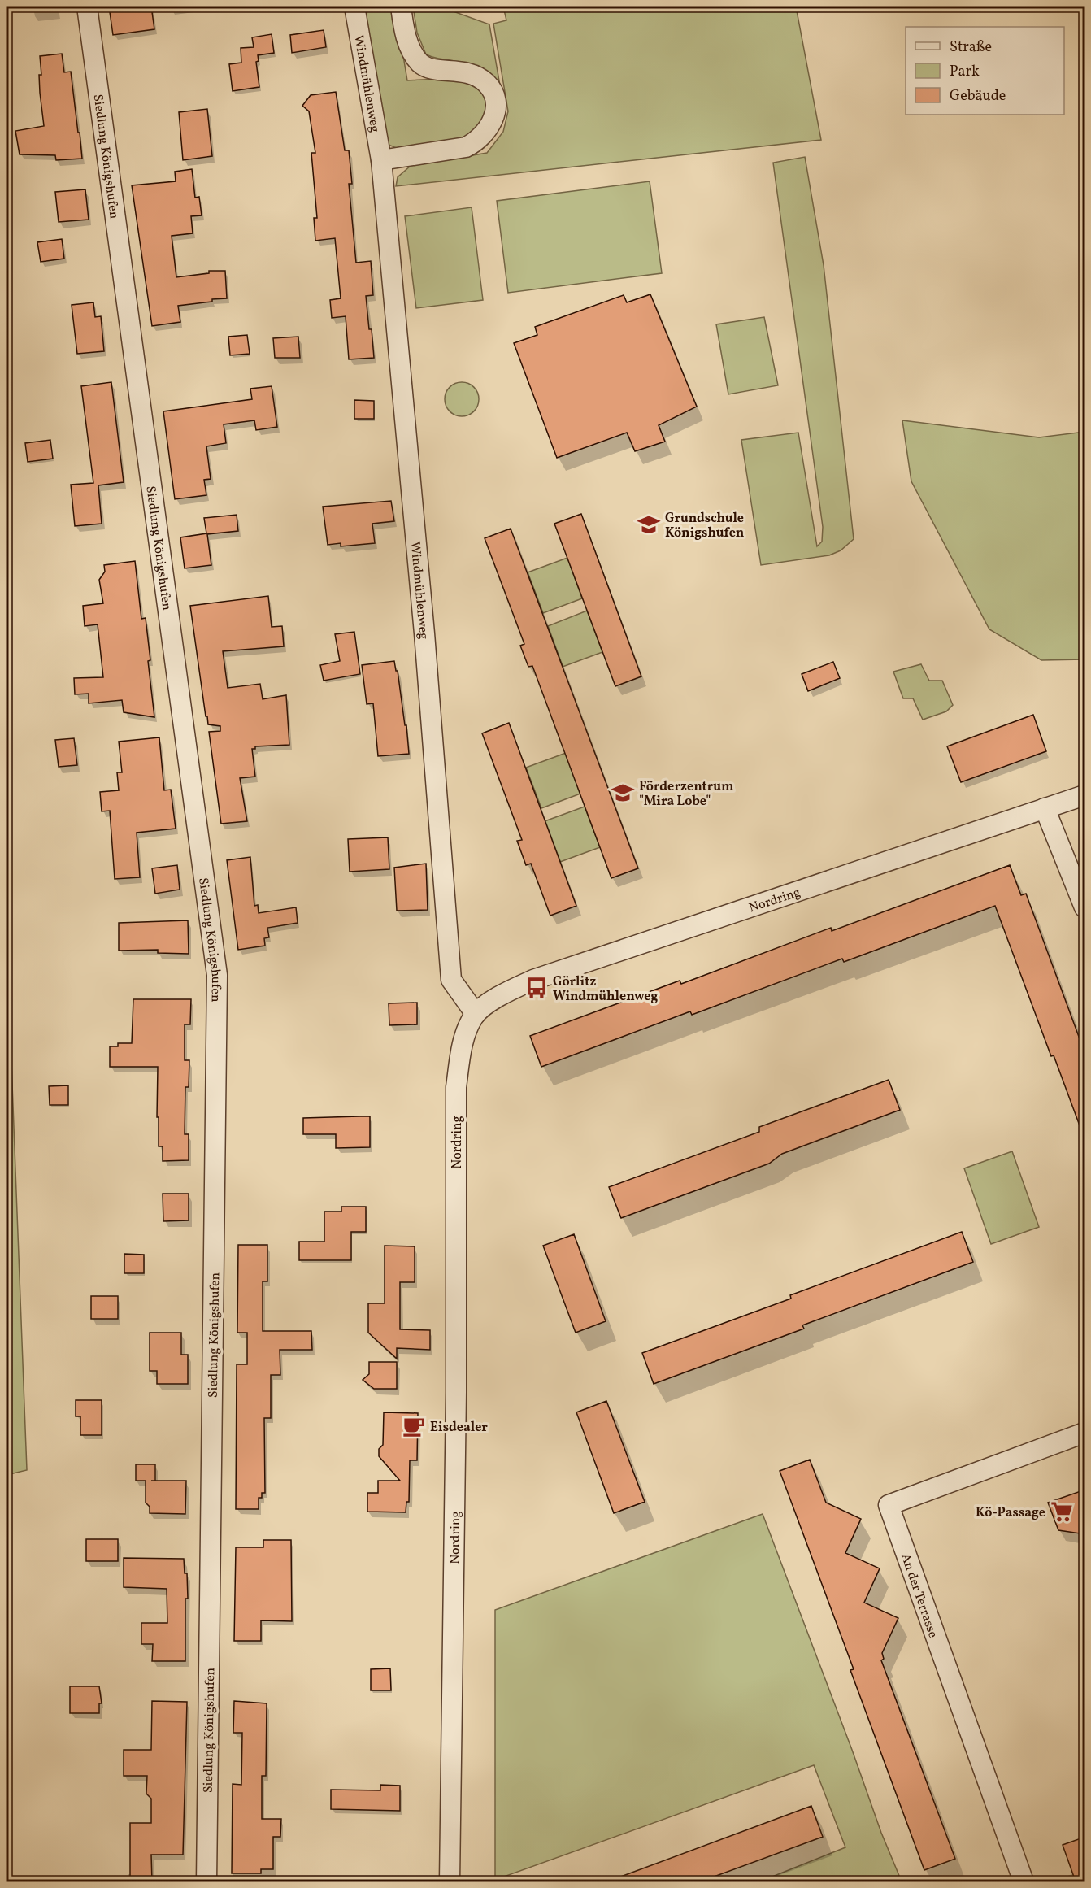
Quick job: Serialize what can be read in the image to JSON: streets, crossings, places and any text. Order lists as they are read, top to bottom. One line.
{"streets":{"street":["Windmühlenweg","Siedlung Königshufen","Nordring","An der Terrasse"]},"crossings":[["Windmühlenweg","Nordring"]],"places":{"school or university":["Grundschule Königshufen","Förderzentrum \"Mira Lobe\""],"bus stop":["Görlitz Windmühlenweg"],"cafe":["Eisdealer"],"supermarket":["Kö-Passage"]},"legend":["Straße","Park","Gebäude"]}
